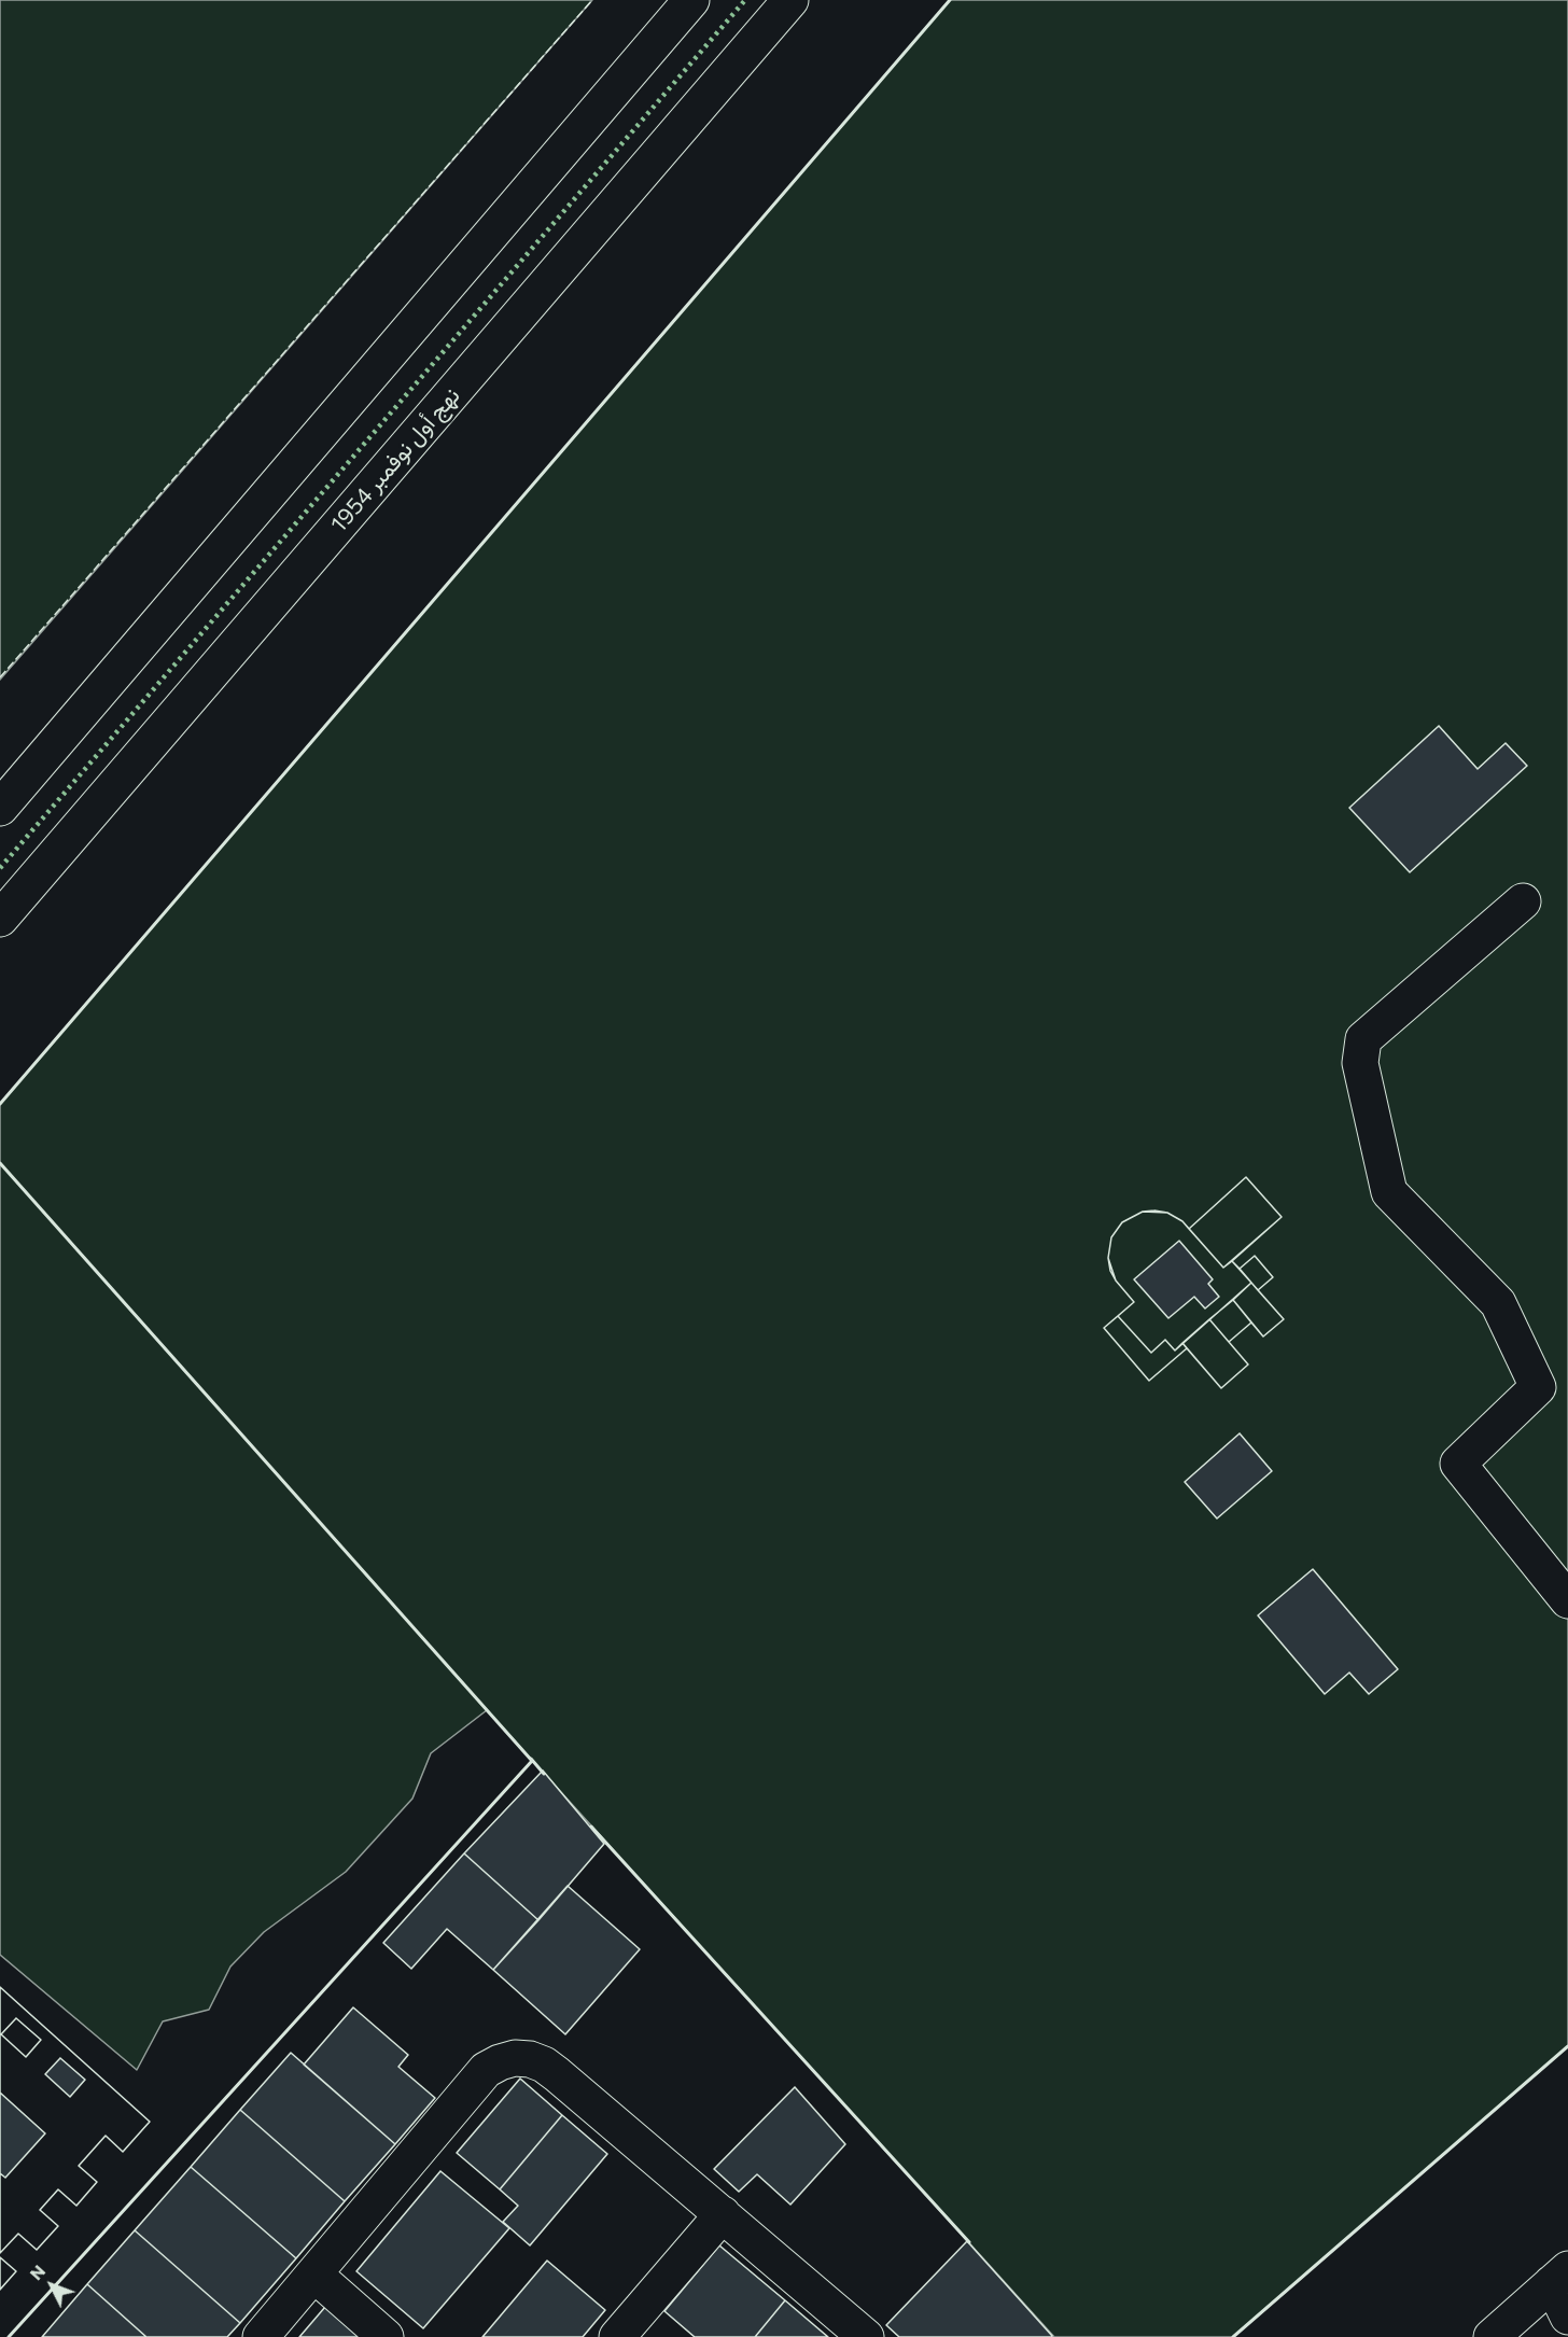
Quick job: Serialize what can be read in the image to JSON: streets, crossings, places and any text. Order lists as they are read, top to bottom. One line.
{"streets":{"main road":["نهج أول نوفمبر 1954"]},"north":"top left"}
